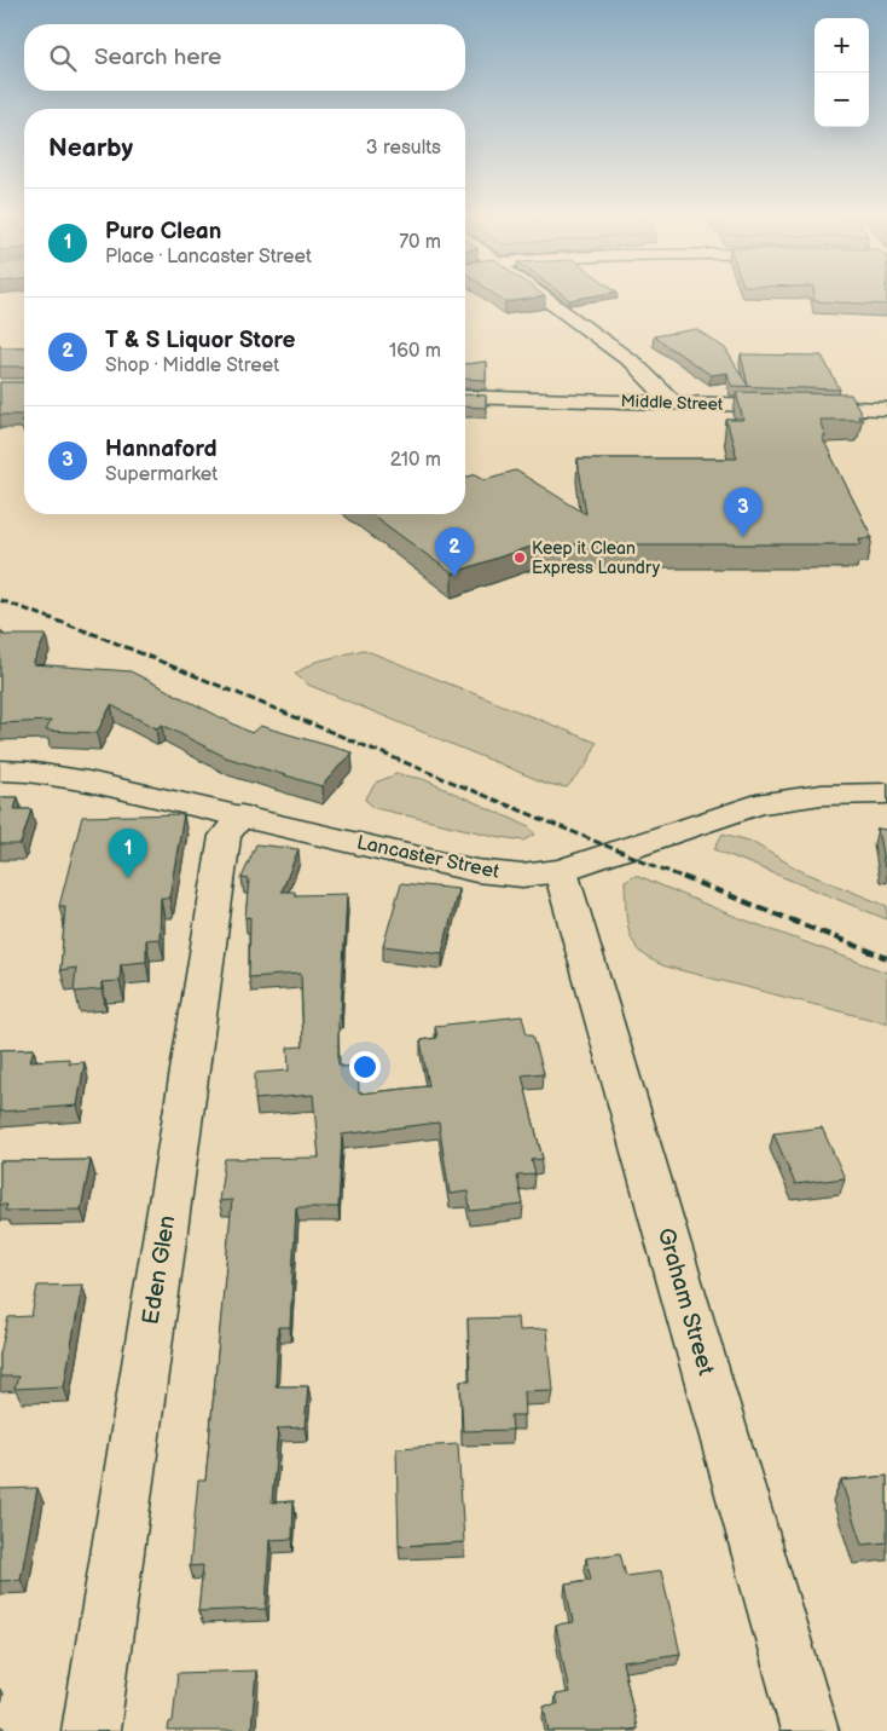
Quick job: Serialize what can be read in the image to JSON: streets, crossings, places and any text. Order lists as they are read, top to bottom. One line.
{"streets":{"street":["Middle Street","Lancaster Street","Eden Glen","Graham Street"]},"crossings":[["Lancaster Street","Eden Glen"],["Lancaster Street","Graham Street"]],"places":["Keep it Clean Express Laundry"],"page":{"map_buttons":["+","−"],"search":"Search here","heading":["Nearby","3 results"],"list":[{"mark":"1","name":"Puro Clean","note":"Place · Lancaster Street","value":"70 m"},{"mark":"2","name":"T & S Liquor Store","note":"Shop · Middle Street","value":"160 m"},{"mark":"3","name":"Hannaford","note":"Supermarket","value":"210 m"}],"pins":["3","2","1"]}}
